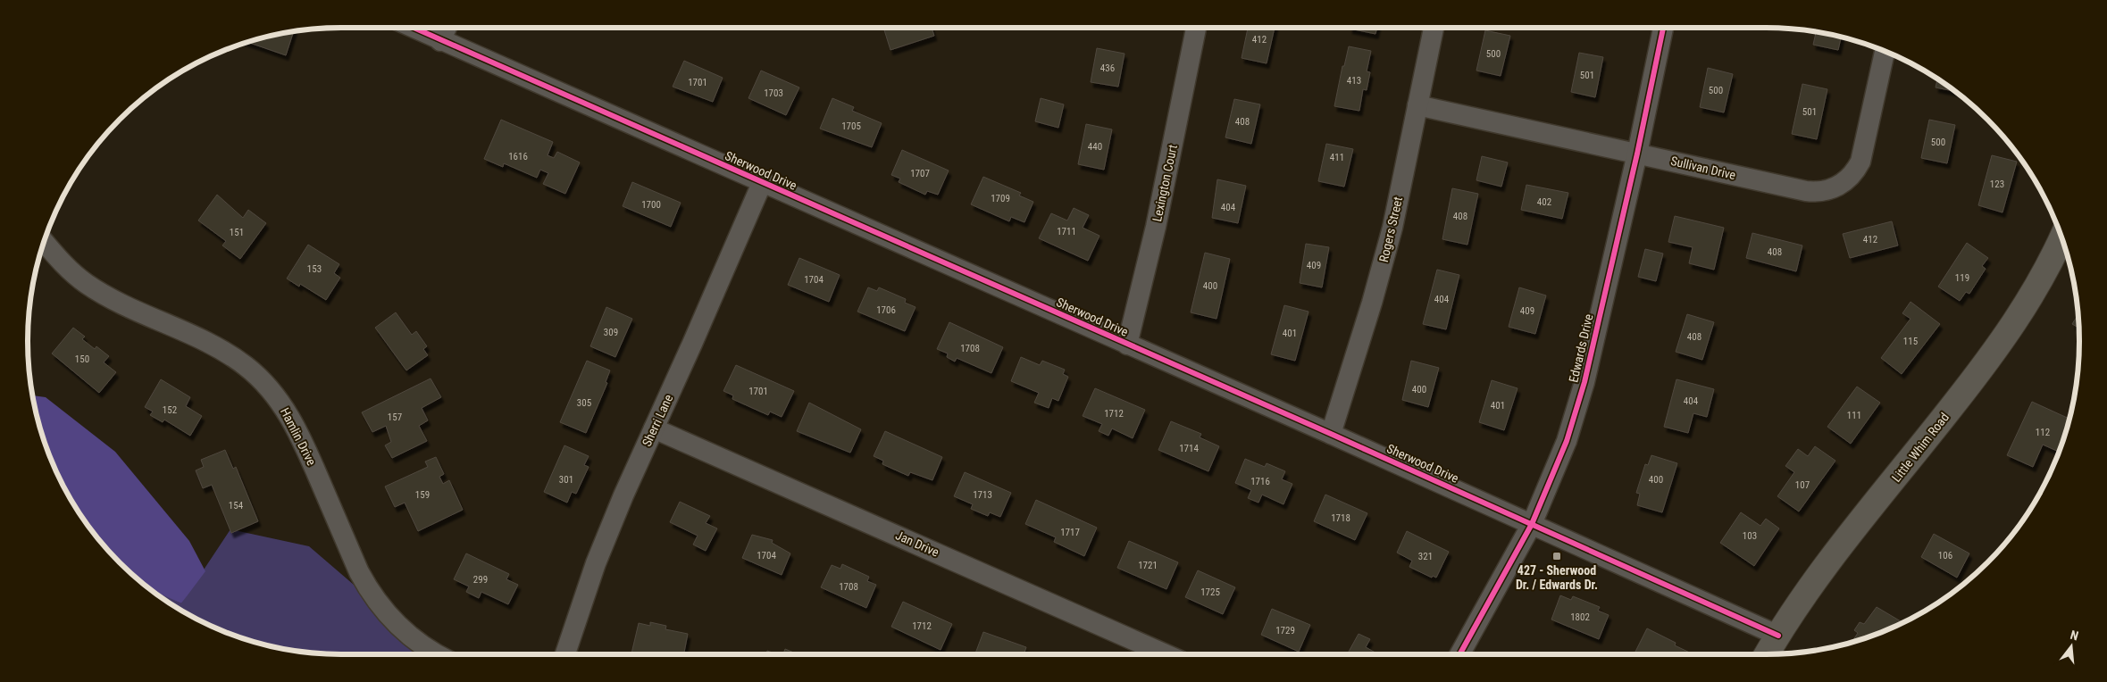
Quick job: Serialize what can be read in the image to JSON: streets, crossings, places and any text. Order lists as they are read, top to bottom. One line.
{"streets":{"street":["Sullivan Drive","Sherwood Drive","Lexington Court","Rogers Street","Edwards Drive","Sherri Lane","Hamlin Drive","Little Whim Road","Jan Drive"]},"crossings":[["Sullivan Drive","Rogers Street"],["Sullivan Drive","Edwards Drive"],["Sherwood Drive","Lexington Court"],["Sherwood Drive","Rogers Street"],["Sherwood Drive","Edwards Drive"],["Sherwood Drive","Sherri Lane"],["Sherwood Drive","Little Whim Road"],["Sherri Lane","Jan Drive"]],"places":{"transit":["427 - Sherwood Dr. / Edwards Dr."]},"house_numbers":["412","500","436","501","413","1701","500","1703","501","408","1705","500","440","1616","411","1707","123","1709","402","1700","404","408","1711","151","412","408","409","153","119","1704","400","404","1706","409","309","401","408","115","1708","150","400","1701","404","305","401","152","1712","111","157","112","1714","301","400","1716","107","159","1713","154","1718","1717","103","1704","106","321","1721","299","1708","1725","1802","1712","1729"],"north":"top"}
